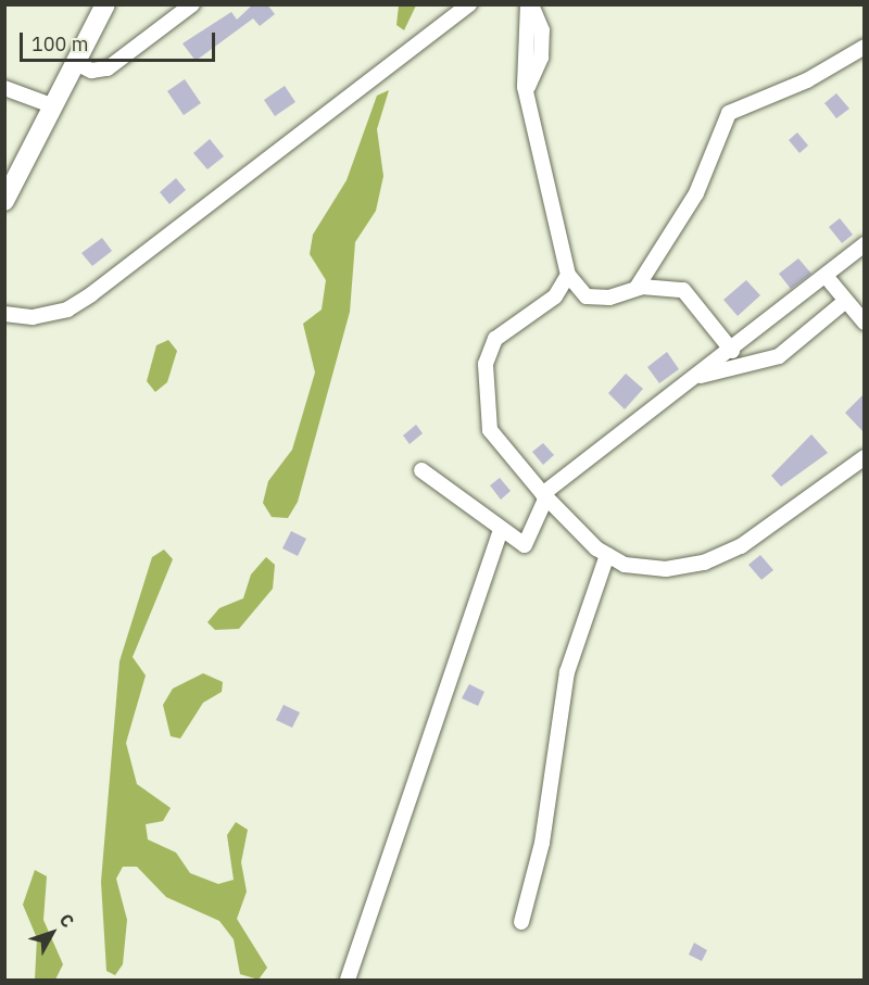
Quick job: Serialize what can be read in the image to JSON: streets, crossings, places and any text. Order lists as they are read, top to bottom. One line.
{"scale_bar":"100 m","north":"top right"}
